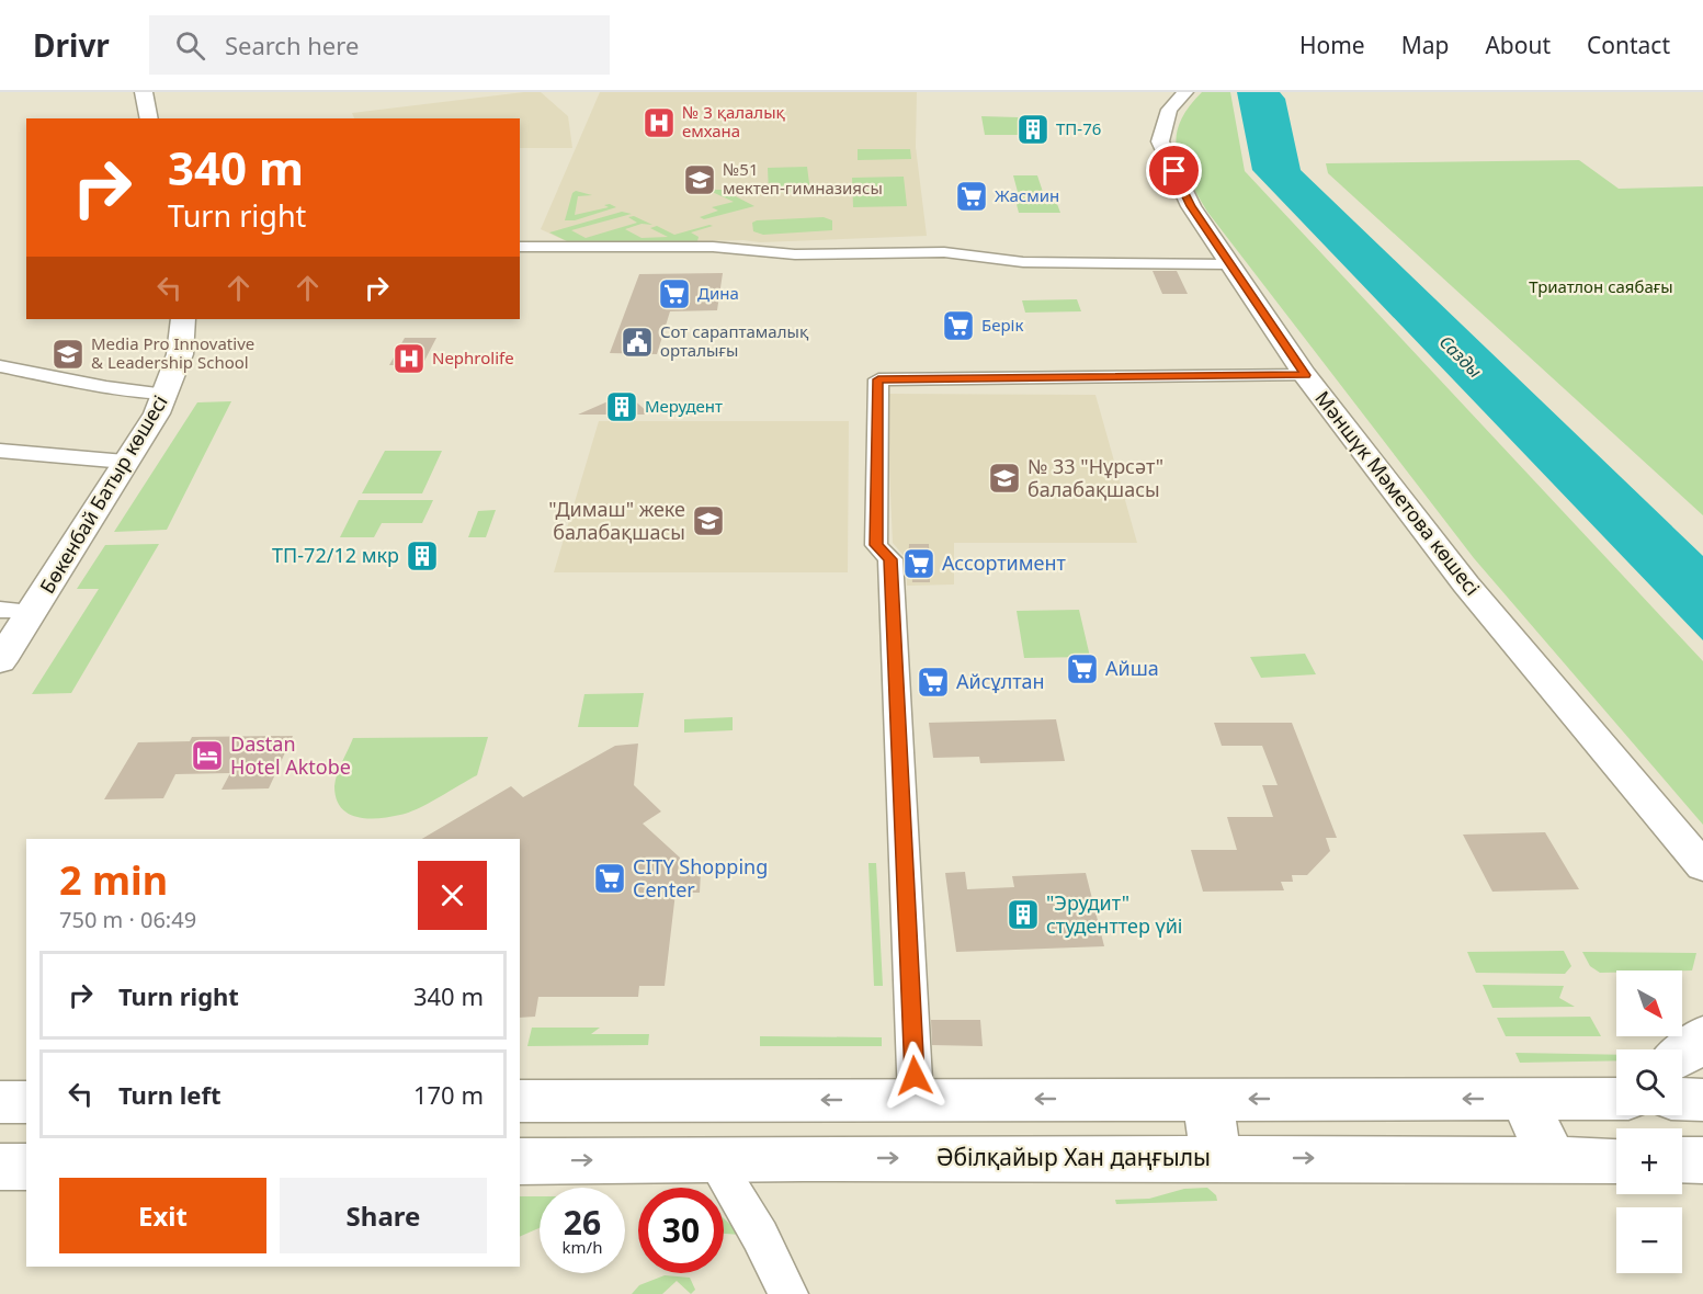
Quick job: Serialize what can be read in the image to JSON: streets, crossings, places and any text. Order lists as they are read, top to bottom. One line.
{"streets":{"main road":["Бөкенбай Батыр көшесі","Әбілқайыр Хан даңғылы"],"street":["Мәншүк Мәметова көшесі"]},"water":["Сазды"],"parks":["Триатлон саябағы"],"places":{"hospital":["№ 3 қалалық емхана","Nephrolife"],"building":["ТП-76","Мерудент","ТП-72/12 мкр","\"Эрудит\" студенттер үйі"],"school or university":["№51 мектеп-гимназиясы","Media Pro Innovative & Leadership School","№ 33 \"Нұрсәт\" балабақшасы","\"Димаш\" жеке балабақшасы"],"supermarket":["Жасмин","Дина","Берік","Ассортимент","Айша","Айсұлтан","CITY Shopping Center"],"public building":["Сот сараптамалық орталығы"],"hotel":["Dastan Hotel Aktobe"]},"north":"bottom right","page":{"header":"Drivr","search":"Search here","nav":["Home","Map","About","Contact"],"turn":["340 m","Turn right"],"heading":["2 min","750 m · 06:49"],"list":[{"name":"Turn right","value":"340 m"},{"name":"Turn left","value":"170 m"}],"map_buttons":["+","−"],"buttons":["Exit","Share"],"speed":"26 km/h","limit":"30"}}
